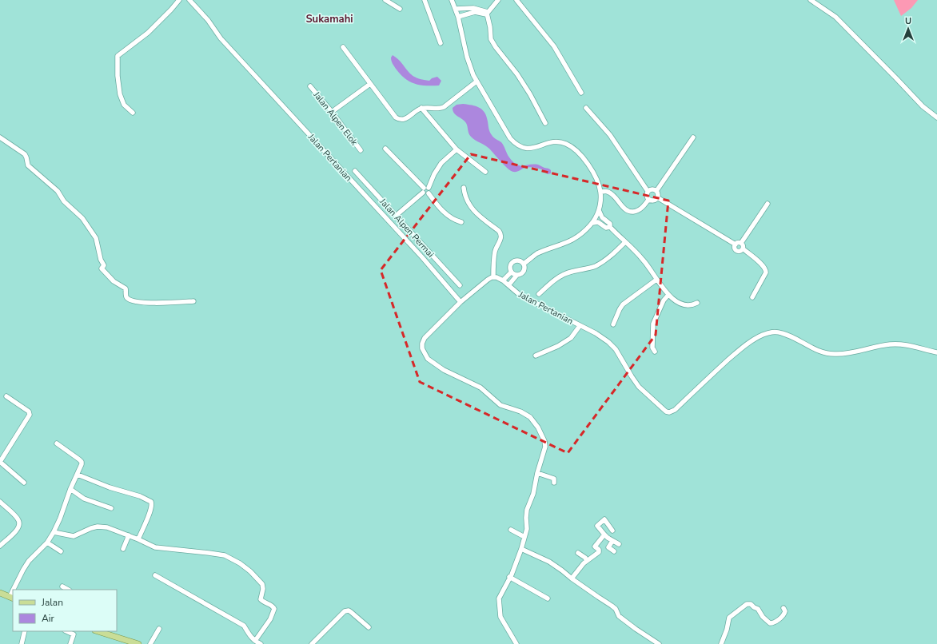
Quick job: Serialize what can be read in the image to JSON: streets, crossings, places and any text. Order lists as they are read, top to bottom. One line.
{"streets":{"street":["Jalan Alpen Elok","Jalan Pertanian","Jalan Alpen Permai"]},"districts":["Sukamahi"],"legend":["Jalan","Air"],"north":"top"}
